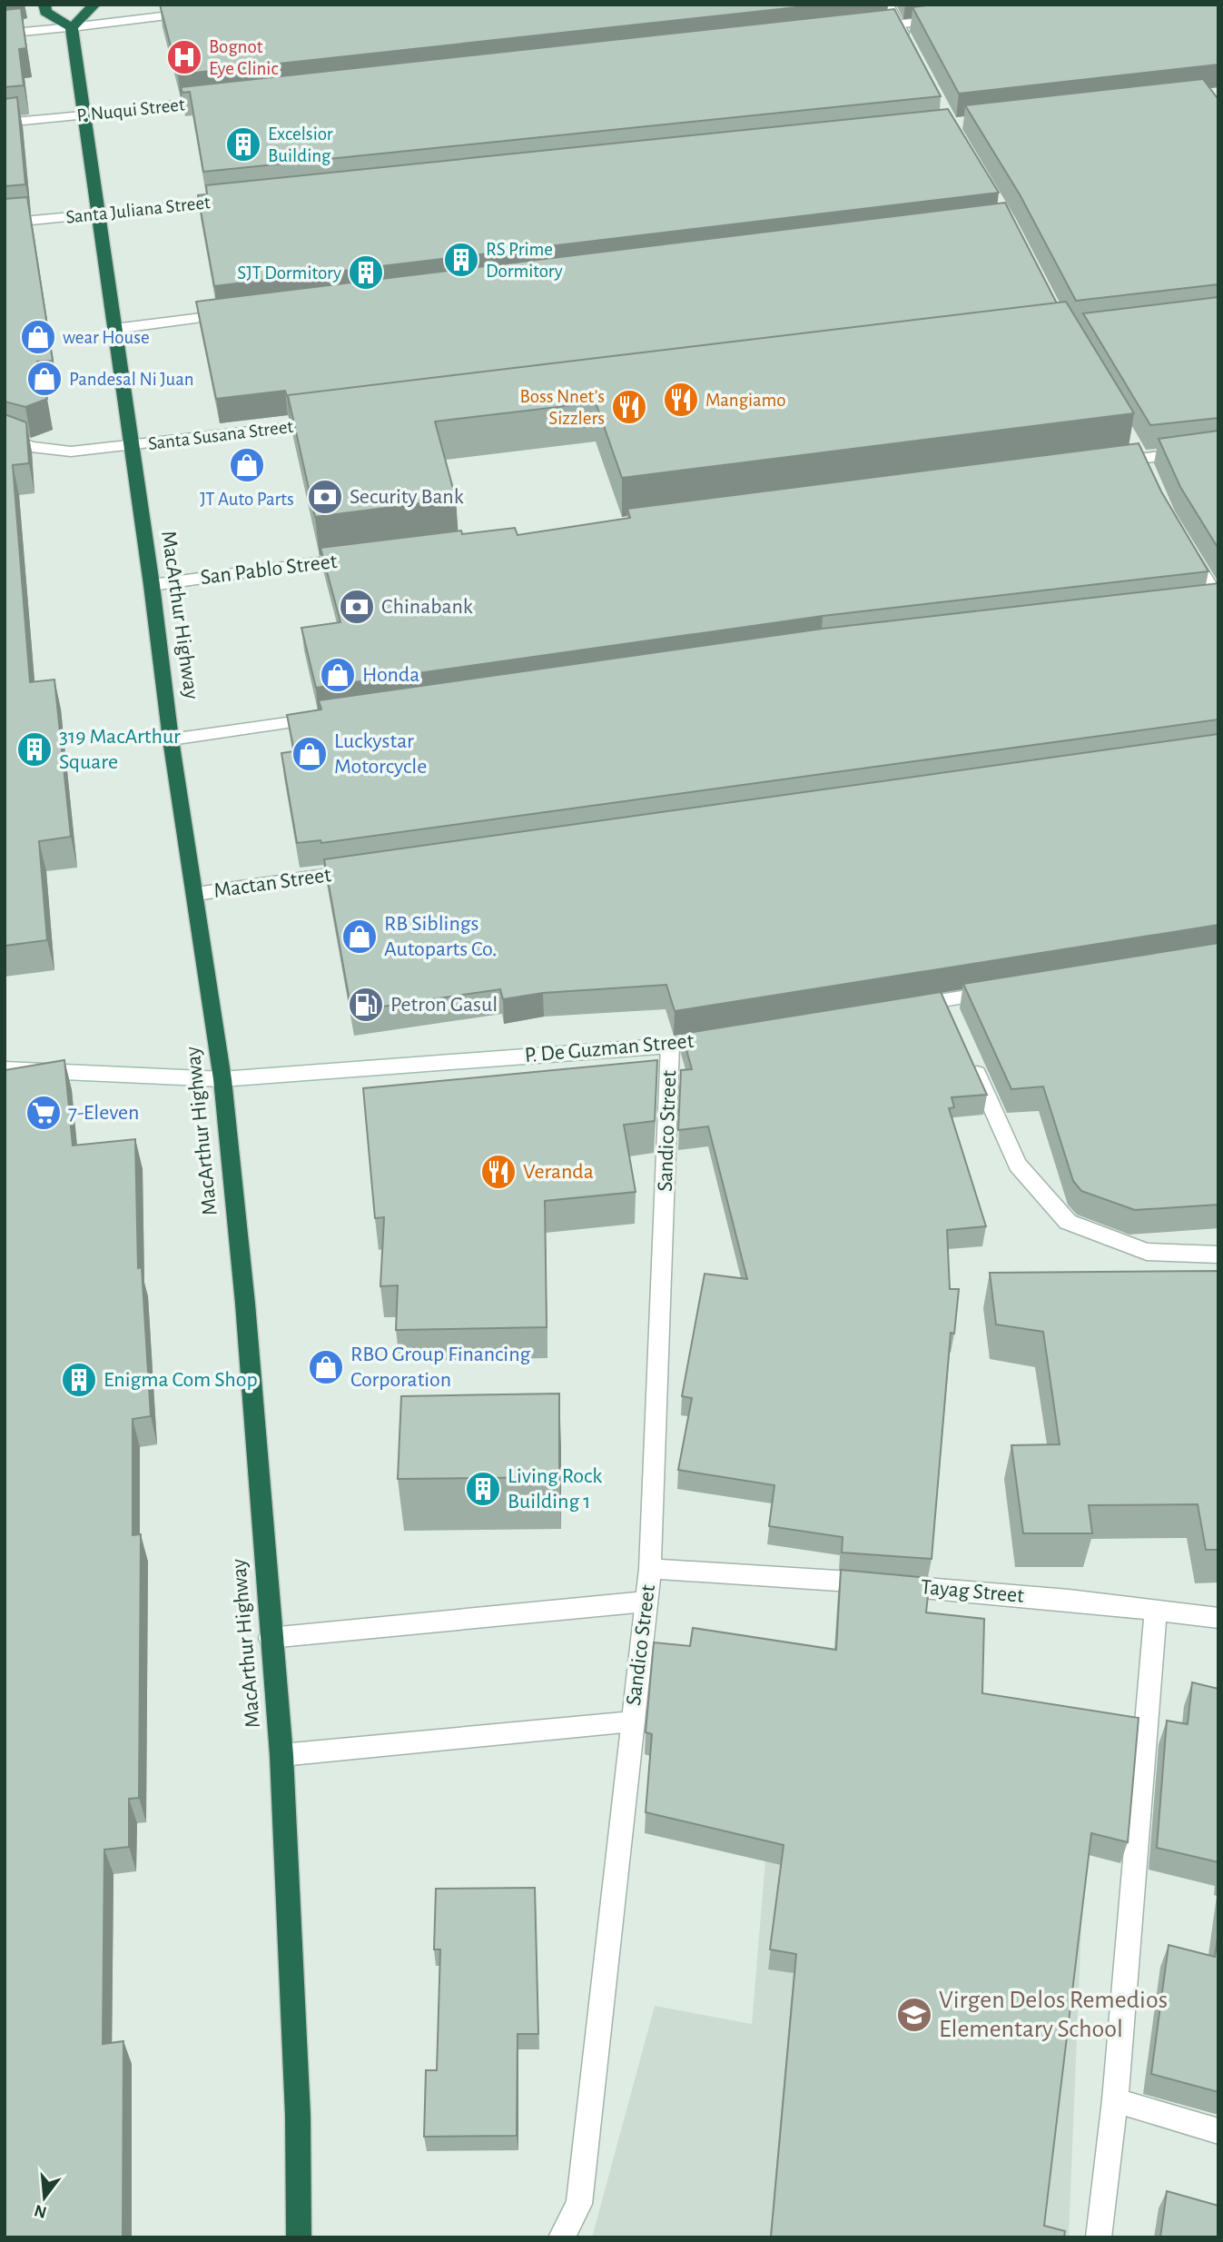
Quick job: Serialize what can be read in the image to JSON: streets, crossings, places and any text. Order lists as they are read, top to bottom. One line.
{"streets":{"highway":["MacArthur Highway"],"street":["P. Nuqui Street","Santa Juliana Street","Santa Susana Street","San Pablo Street","Mactan Street","P. De Guzman Street","Sandico Street","Tayag Street"]},"crossings":[["P. Nuqui Street","MacArthur Highway"],["Santa Juliana Street","MacArthur Highway"],["Santa Susana Street","MacArthur Highway"],["San Pablo Street","MacArthur Highway"],["MacArthur Highway","Mactan Street"],["MacArthur Highway","P. De Guzman Street"],["P. De Guzman Street","Sandico Street"],["Sandico Street","Tayag Street"]],"places":{"hospital":["Bognot Eye Clinic"],"building":["Excelsior Building","RS Prime Dormitory","SJT Dormitory","319 MacArthur Square","Enigma Com Shop","Living Rock Building 1"],"shop":["wear House","Pandesal Ni Juan","JT Auto Parts","Honda","Luckystar Motorcycle","RB Siblings Autoparts Co.","RBO Group Financing Corporation"],"restaurant":["Mangiamo","Boss Nnet’s Sizzlers","Veranda"],"bank":["Security Bank","Chinabank"],"fuel station":["Petron Gasul"],"supermarket":["7-Eleven"],"school or university":["Virgen Delos Remedios Elementary School"]},"north":"bottom"}
